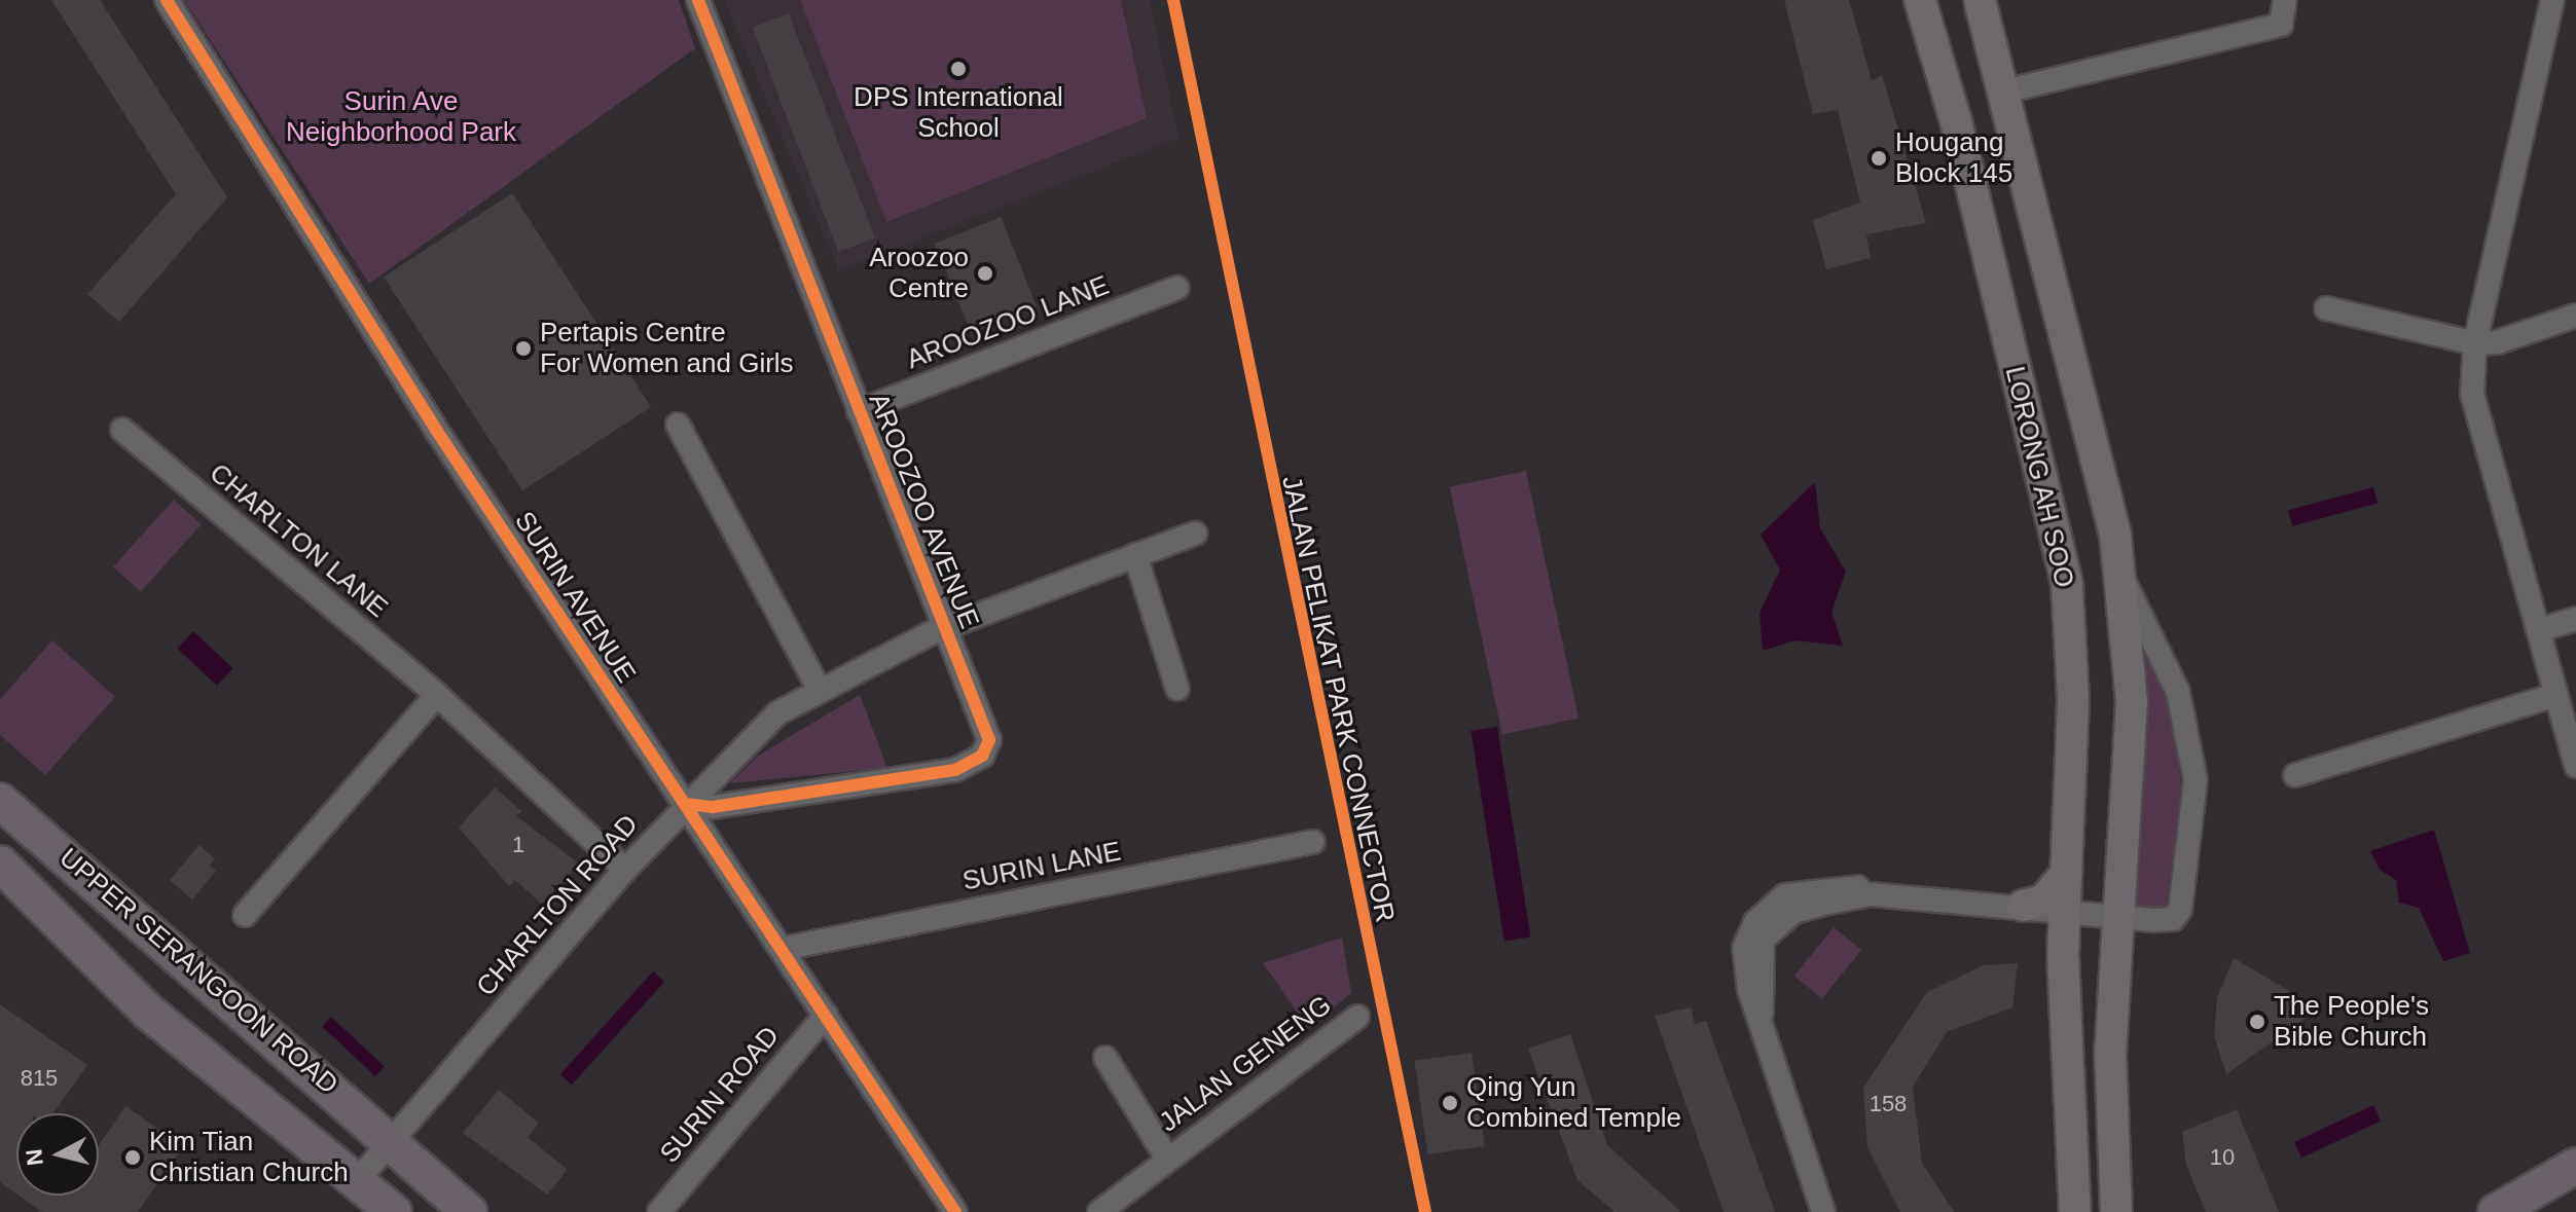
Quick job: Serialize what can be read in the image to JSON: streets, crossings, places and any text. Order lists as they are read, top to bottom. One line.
{"streets":{"main road":["LORONG AH SOO","UPPER SERANGOON ROAD"],"street":["AROOZOO LANE","AROOZOO AVENUE","CHARLTON LANE","SURIN AVENUE","SURIN LANE","CHARLTON ROAD","JALAN GENENG","SURIN ROAD"],"cycle path":["JALAN PELIKAT PARK CONNECTOR"]},"crossings":[["AROOZOO LANE","AROOZOO AVENUE"],["AROOZOO AVENUE","SURIN AVENUE"],["AROOZOO AVENUE","CHARLTON ROAD"],["CHARLTON LANE","CHARLTON ROAD"],["SURIN AVENUE","SURIN LANE"],["SURIN AVENUE","CHARLTON ROAD"],["SURIN AVENUE","SURIN ROAD"],["CHARLTON ROAD","UPPER SERANGOON ROAD"]],"parks":["Surin Ave Neighborhood Park"],"places":["DPS International School","Hougang Block 145","Aroozoo Centre","Pertapis Centre For Women and Girls","The People's Bible Church","Qing Yun Combined Temple","Kim Tian Christian Church"],"house_numbers":["1","815","158","10"],"north":"left"}
